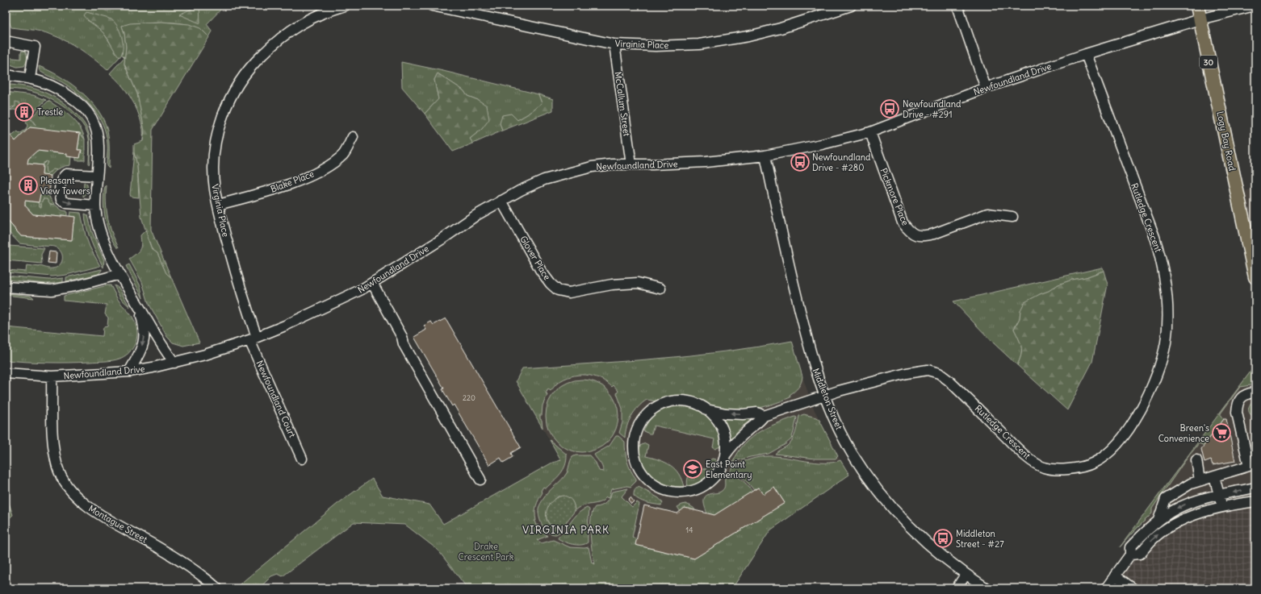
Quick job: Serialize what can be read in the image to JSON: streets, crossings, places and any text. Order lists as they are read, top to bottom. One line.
{"streets":{"main road":["30","Logy Bay Road"],"street":["Virginia Place","Newfoundland Drive","McCallum Street","Blake Place","Pickmore Place","Rutledge Crescent","Glover Place","Newfoundland Court","Middleton Street","Montague Street"]},"crossings":[["Virginia Place","Newfoundland Drive"],["Virginia Place","McCallum Street"],["Virginia Place","Blake Place"],["Virginia Place","Newfoundland Court"],["Newfoundland Drive","McCallum Street"],["Newfoundland Drive","Logy Bay Road"],["Newfoundland Drive","Pickmore Place"],["Newfoundland Drive","Rutledge Crescent"],["Newfoundland Drive","Glover Place"],["Newfoundland Drive","Newfoundland Court"],["Newfoundland Drive","Middleton Street"],["Newfoundland Drive","Montague Street"],["Rutledge Crescent","Middleton Street"]],"districts":["VIRGINIA PARK"],"parks":["Drake Crescent Park"],"places":{"bus stop":["Newfoundland Drive - #291","Newfoundland Drive - #280","Middleton Street - #27"],"building":["Trestle","Pleasant View Towers"],"supermarket":["Breen's Convenience"],"school or university":["East Point Elementary"]},"house_numbers":["220","14"]}
